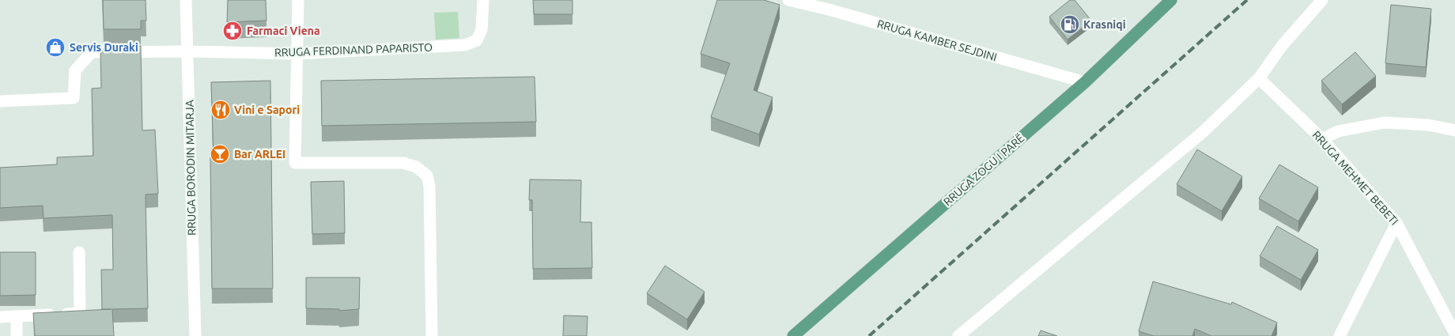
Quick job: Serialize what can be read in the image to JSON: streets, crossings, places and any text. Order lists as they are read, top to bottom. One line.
{"streets":{"main road":["RRUGA ZOGU I PARË"],"street":["RRUGA KAMBER SEJDINI","RRUGA FERDINAND PAPARISTO","RRUGA BORODIN MITARJA","RRUGA MEHMET BEBETI"]},"crossings":[["RRUGA KAMBER SEJDINI","RRUGA ZOGU I PARË"],["RRUGA FERDINAND PAPARISTO","RRUGA BORODIN MITARJA"]],"places":{"fuel station":["Krasniqi"],"pharmacy":["Farmaci Viena"],"shop":["Servis Duraki"],"restaurant":["Vini e Sapori"],"bar":["Bar ARLEI"]}}
